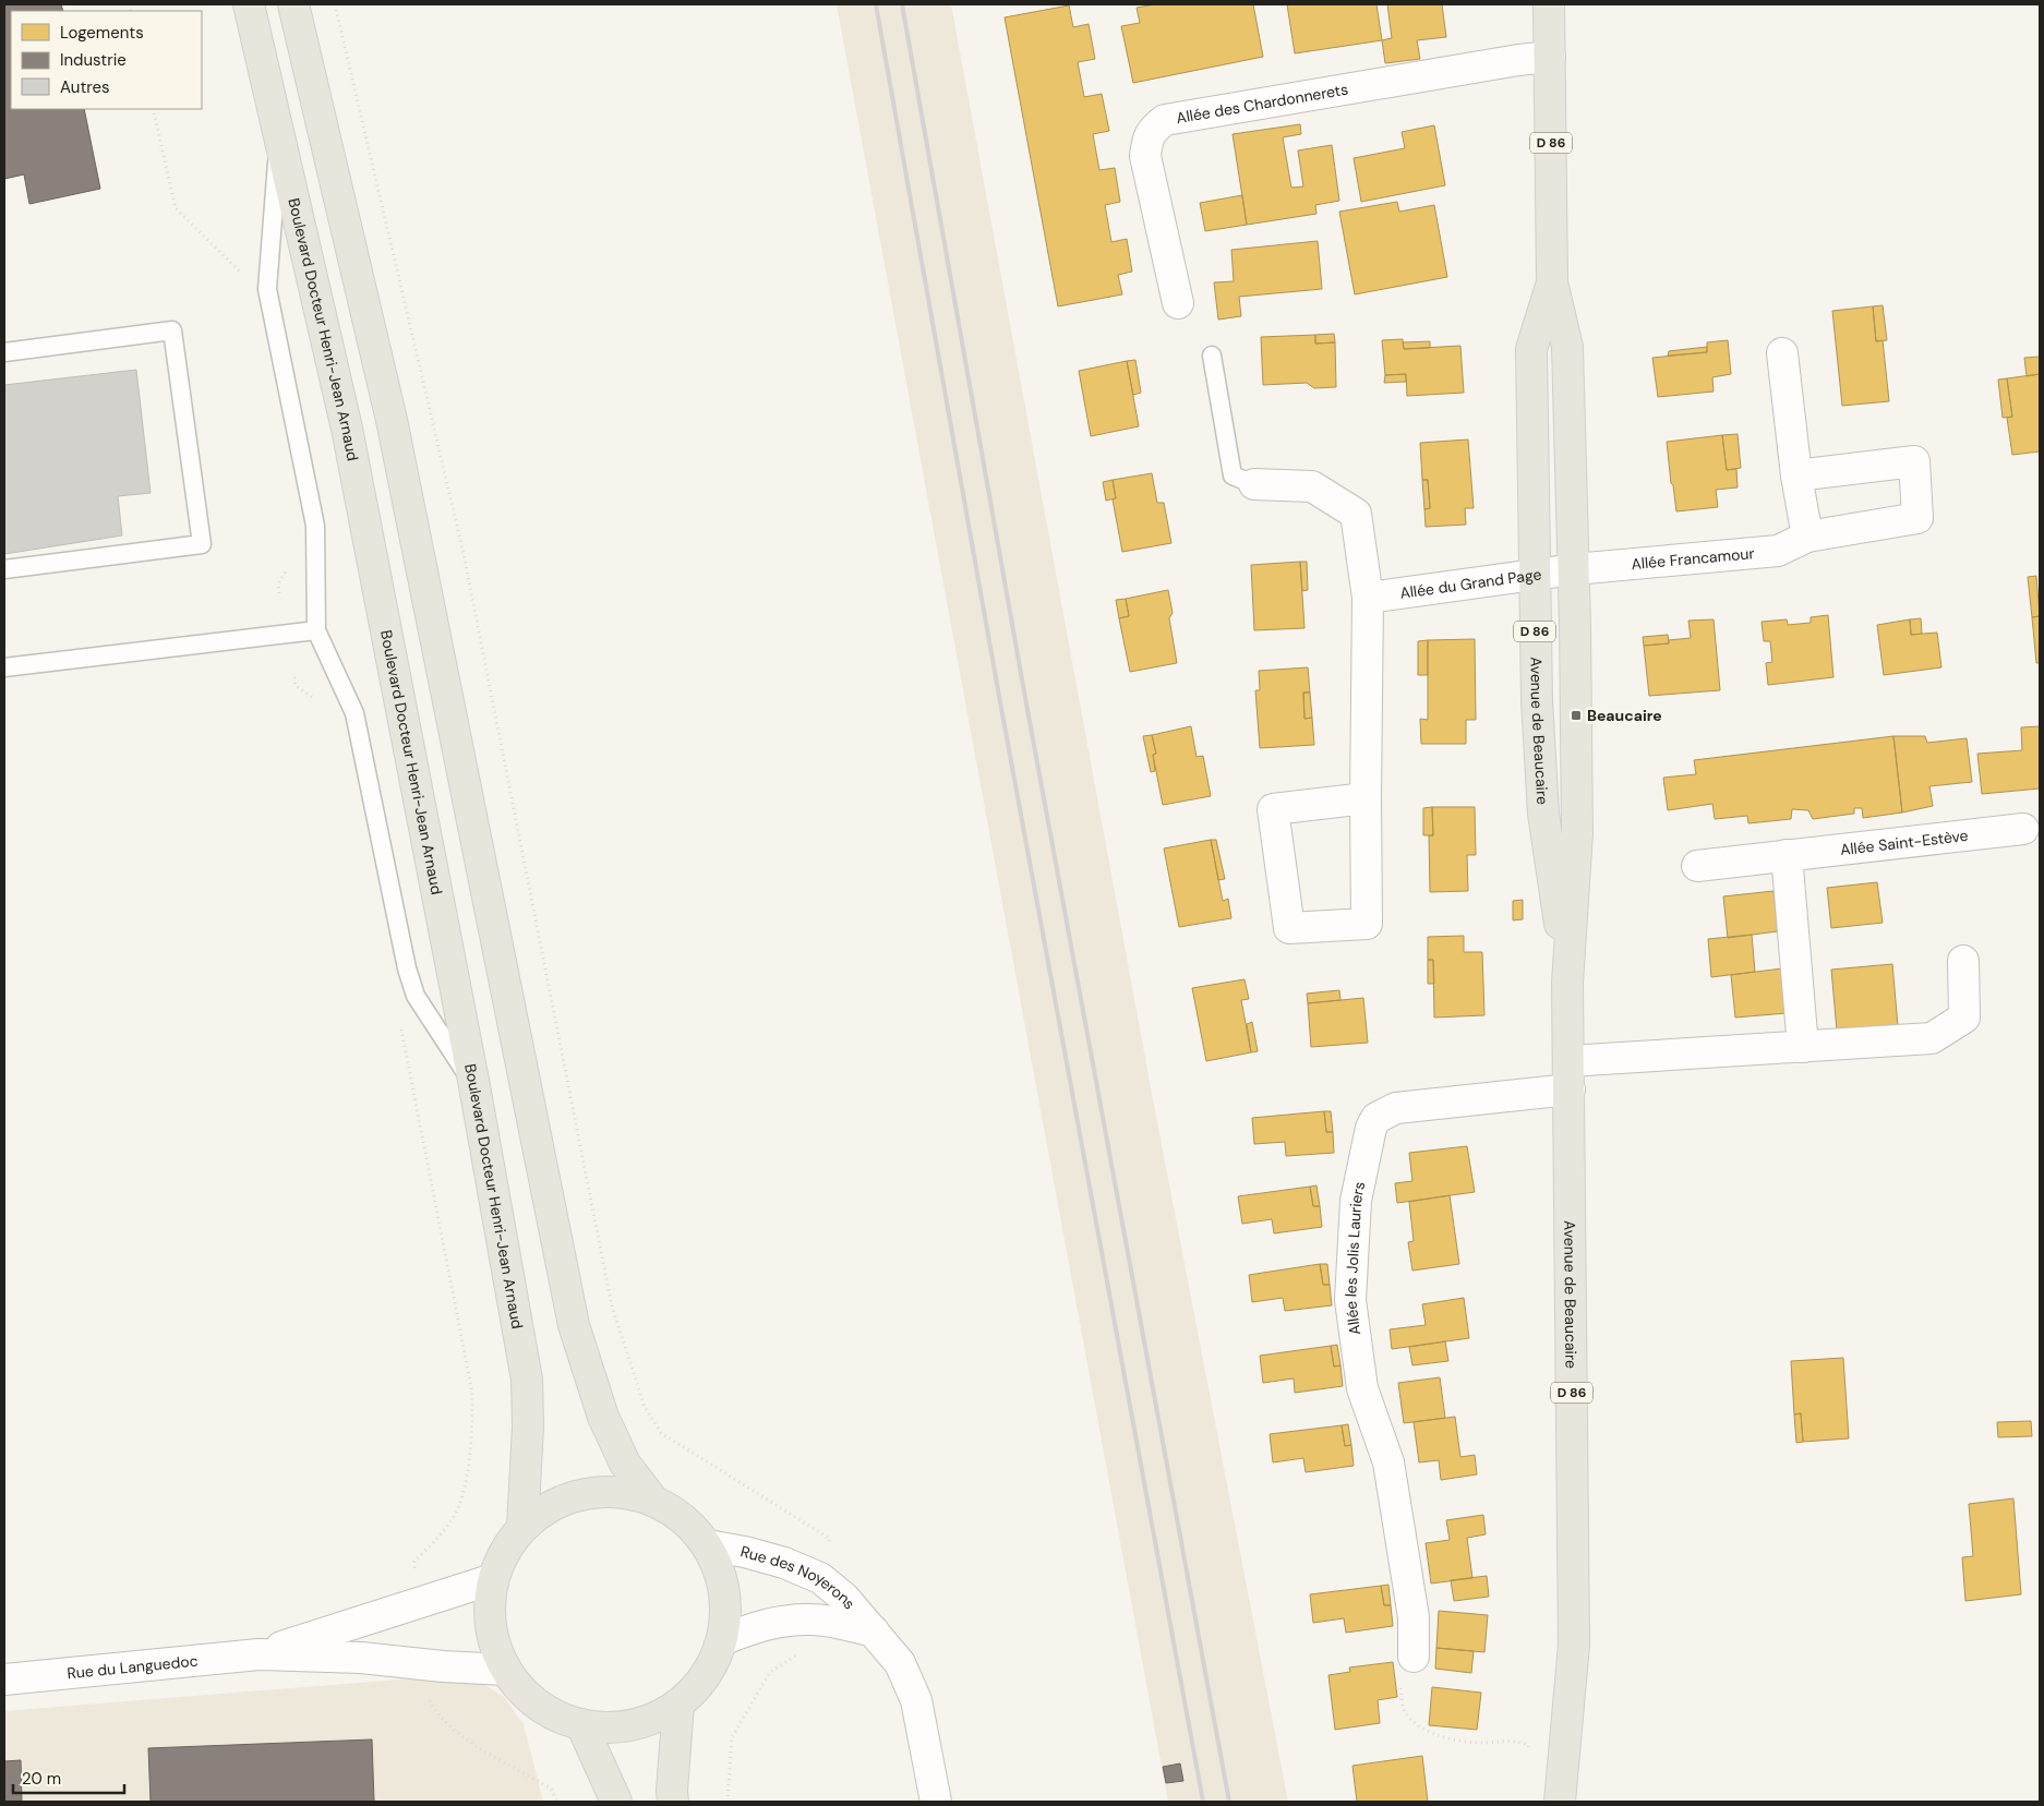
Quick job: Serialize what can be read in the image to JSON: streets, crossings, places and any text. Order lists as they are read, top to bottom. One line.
{"streets":{"main road":["D 86","Boulevard Docteur Henri-Jean Arnaud","Avenue de Beaucaire"],"street":["Allée des Chardonnerets","Allée Francamour","Allée du Grand Page","Allée Saint-Estève","Allée les Jolis Lauriers","Rue des Noyerons","Rue du Languedoc"]},"crossings":[["Allée des Chardonnerets","Avenue de Beaucaire"],["Allée Francamour","Allée du Grand Page"],["Allée Francamour","Avenue de Beaucaire"],["Allée du Grand Page","Avenue de Beaucaire"],["Avenue de Beaucaire","Allée les Jolis Lauriers"]],"places":{"transit":["Beaucaire"]},"legend":["Logements","Industrie","Autres"],"scale_bar":"20 m"}
